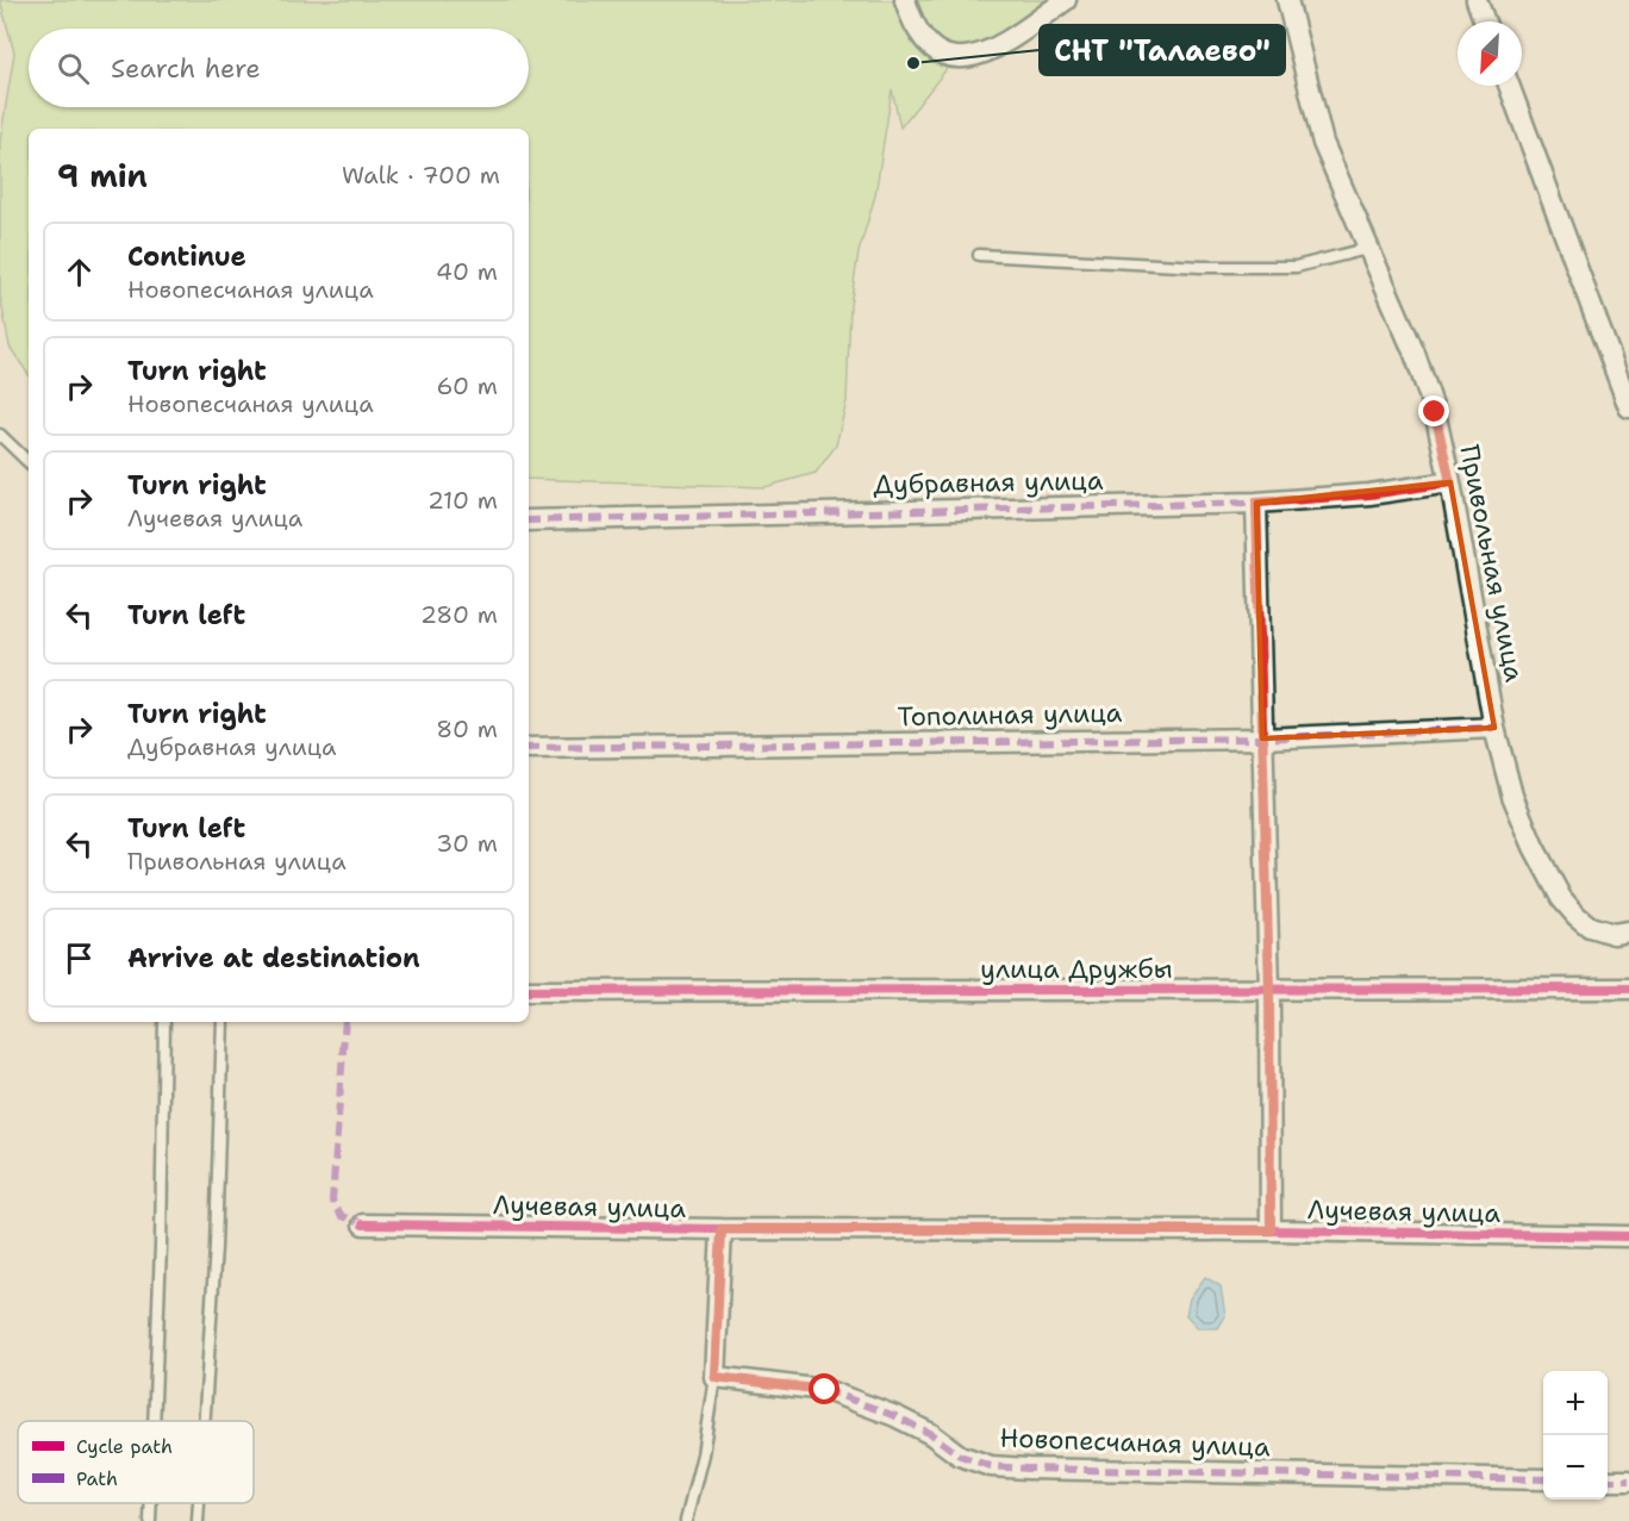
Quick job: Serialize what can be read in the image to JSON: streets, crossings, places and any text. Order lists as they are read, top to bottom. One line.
{"streets":{"street":["Дубравная улица","Привольная улица","Тополиная улица","улица Дружбы","Лучевая улица","Новопесчаная улица"]},"crossings":[["Дубравная улица","Привольная улица"],["Привольная улица","Тополиная улица"]],"places":["СНТ \"Талаево\""],"legend":["Cycle path","Path"],"north":"bottom left","page":{"search":"Search here","heading":["9 min","Walk · 700 m"],"list":[["Continue","Новопесчаная улица","40 m"],["Turn right","Новопесчаная улица","60 m"],["Turn right","Лучевая улица","210 m"],["Turn left","280 m"],["Turn right","Дубравная улица","80 m"],["Turn left","Привольная улица","30 m"],"Arrive at destination"],"map_buttons":["+","−"]}}
